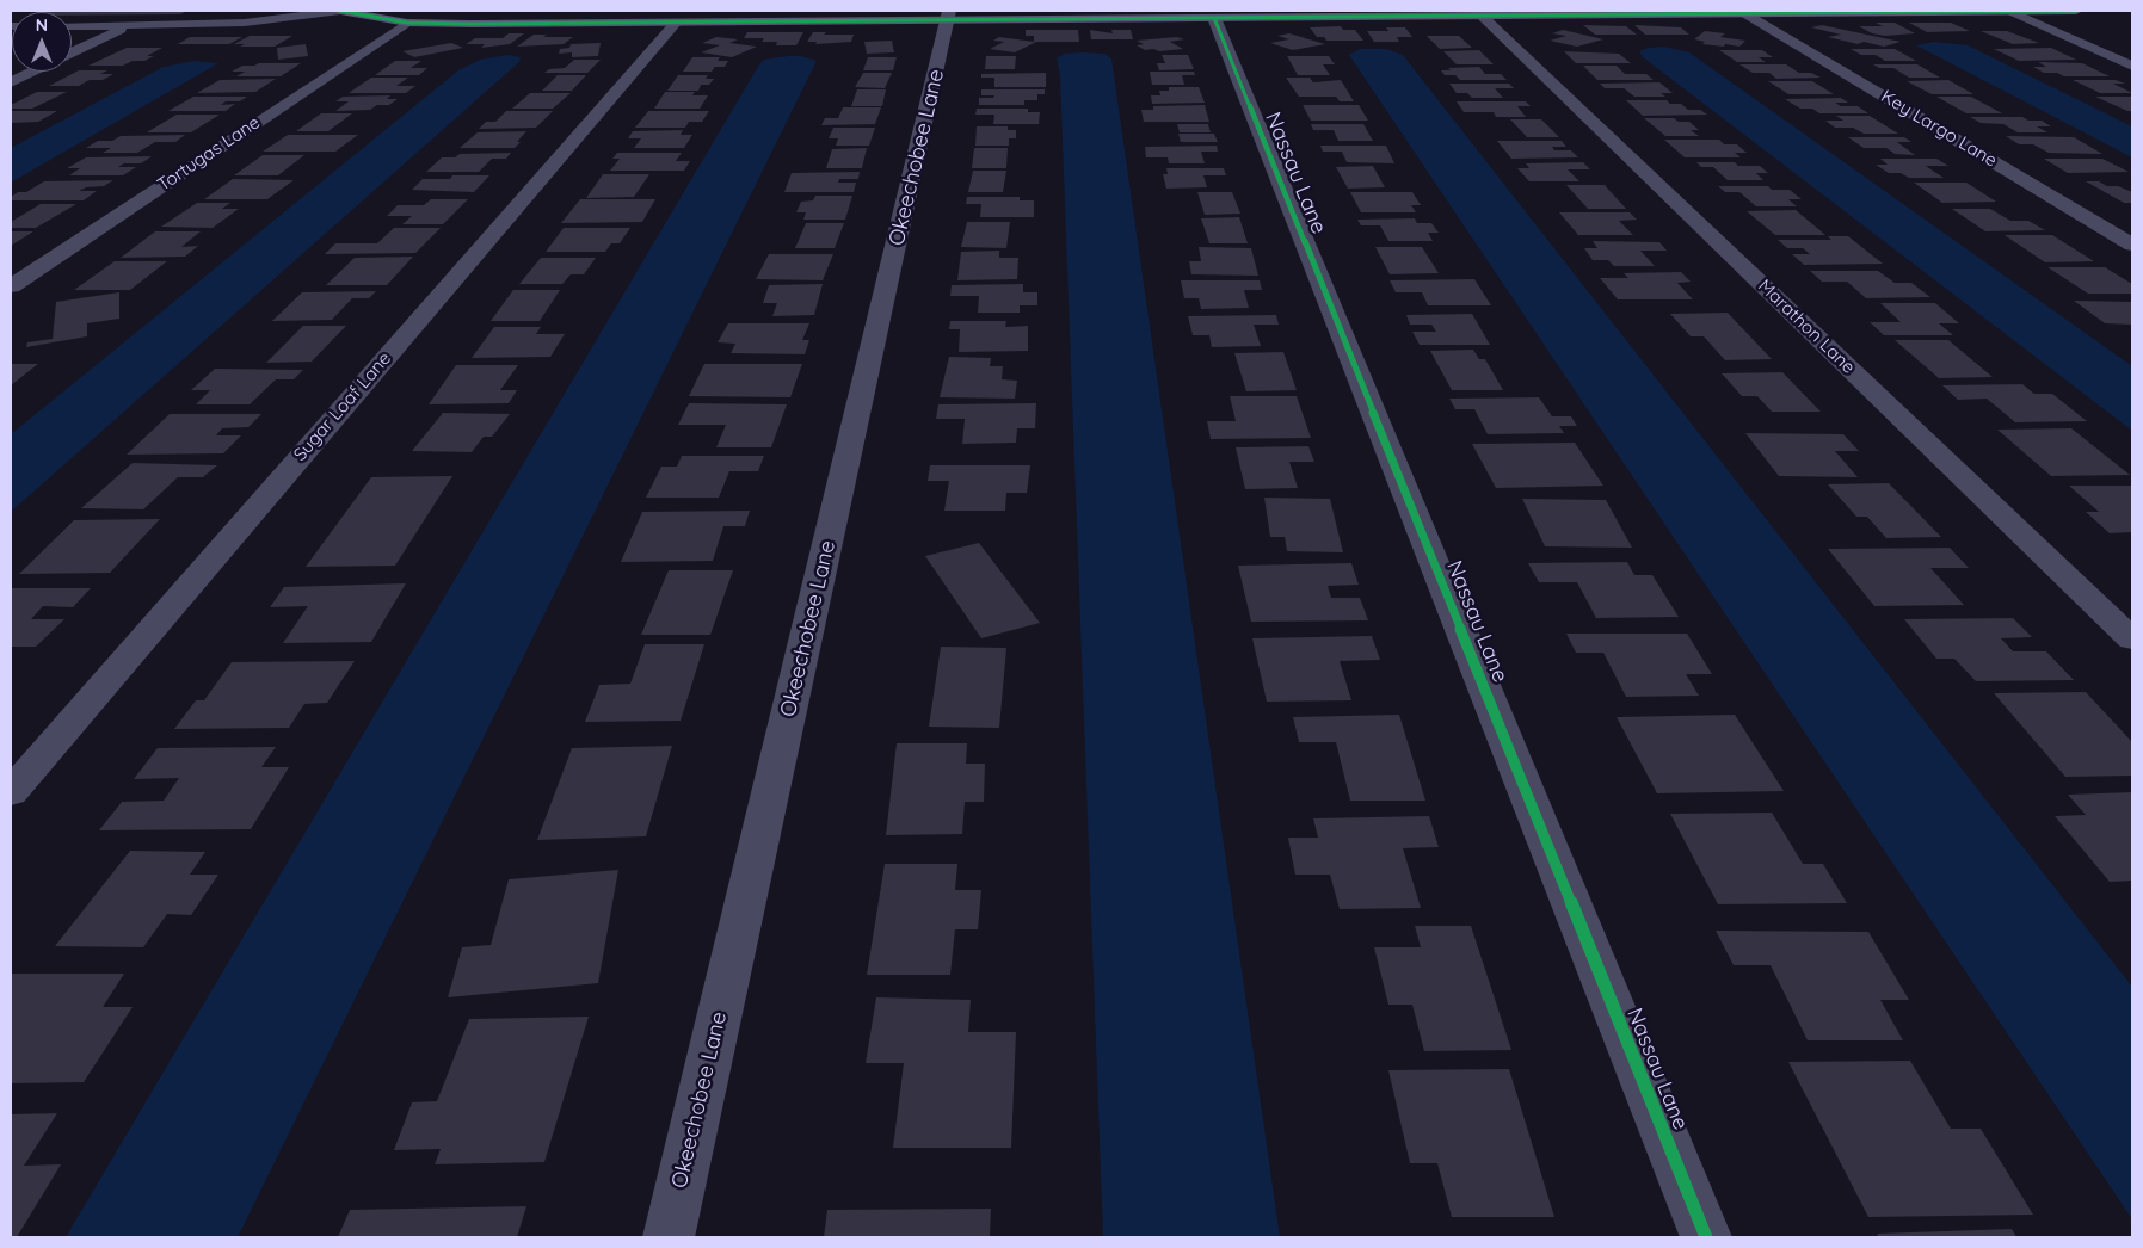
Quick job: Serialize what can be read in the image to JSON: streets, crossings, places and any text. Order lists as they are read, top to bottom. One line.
{"streets":{"street":["Key Largo Lane","Tortugas Lane","Okeechobee Lane","Nassau Lane","Marathon Lane","Sugar Loaf Lane"]},"north":"top"}
